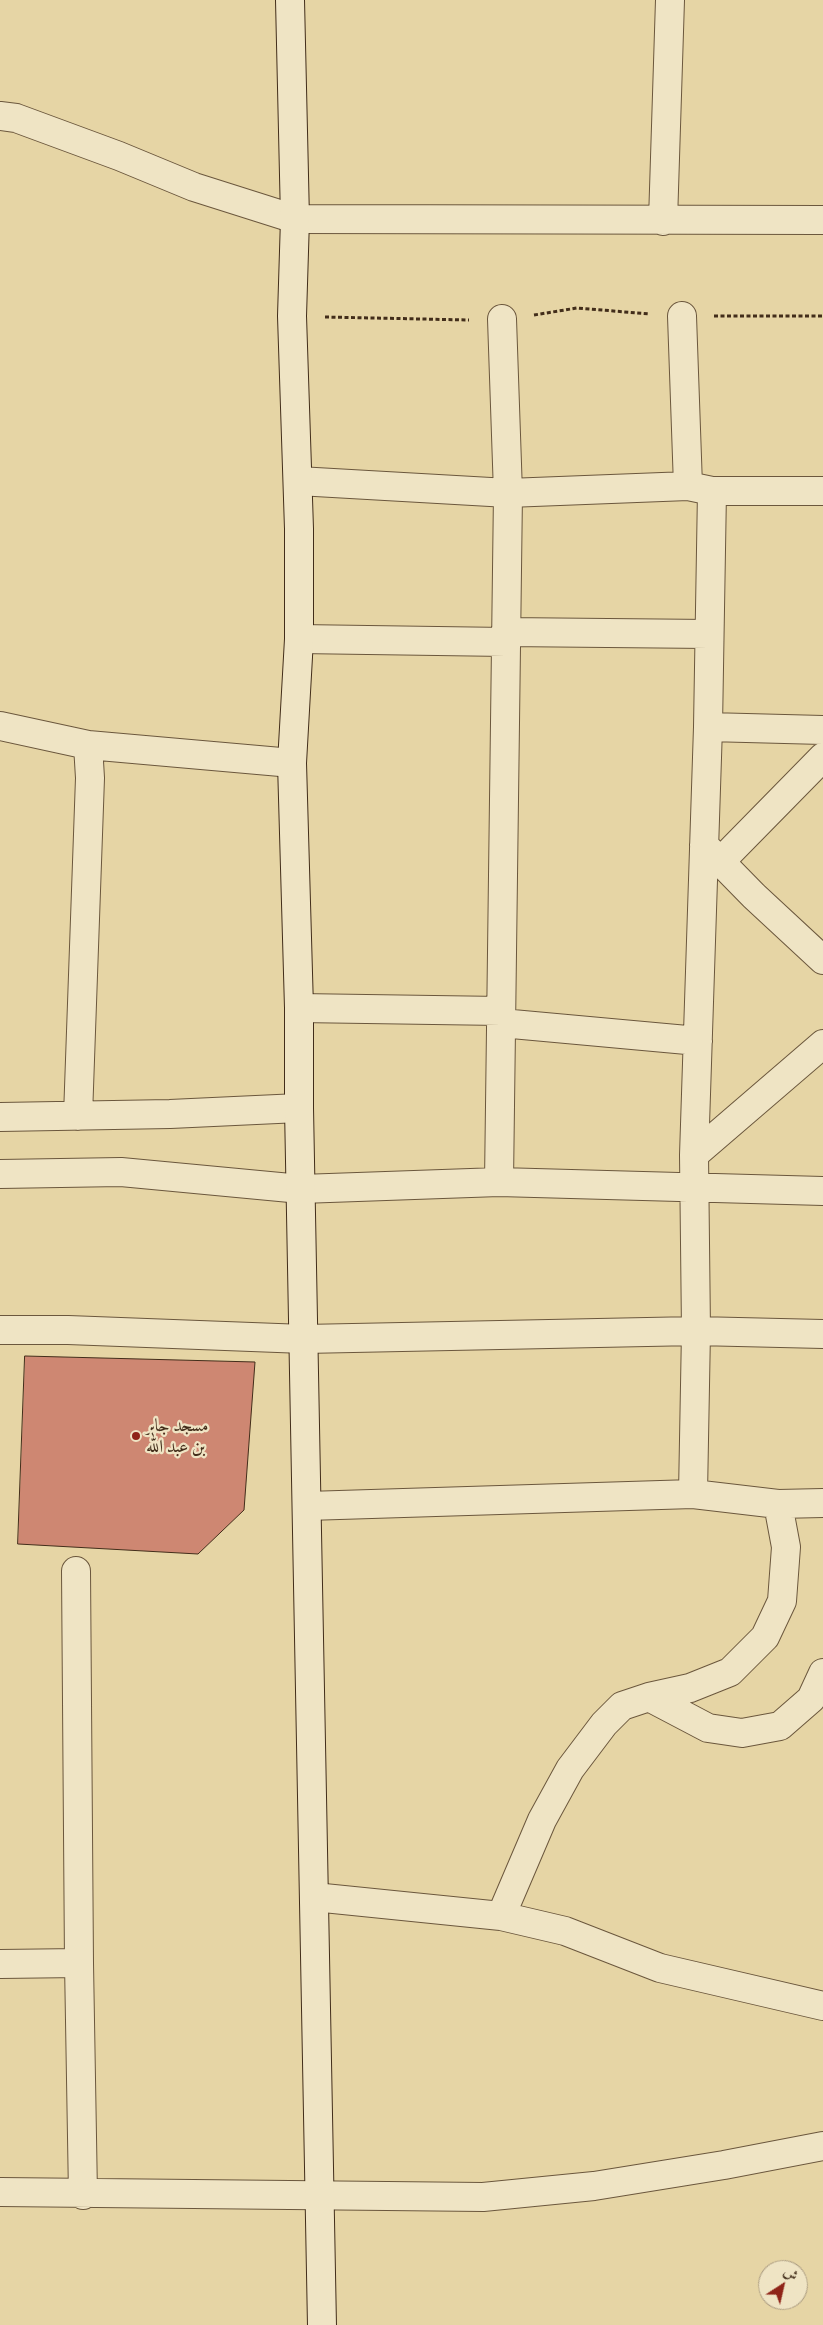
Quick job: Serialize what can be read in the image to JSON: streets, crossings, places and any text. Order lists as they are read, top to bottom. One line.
{"places":["مسجد جابر بن عبد الله"],"north":"top right"}
